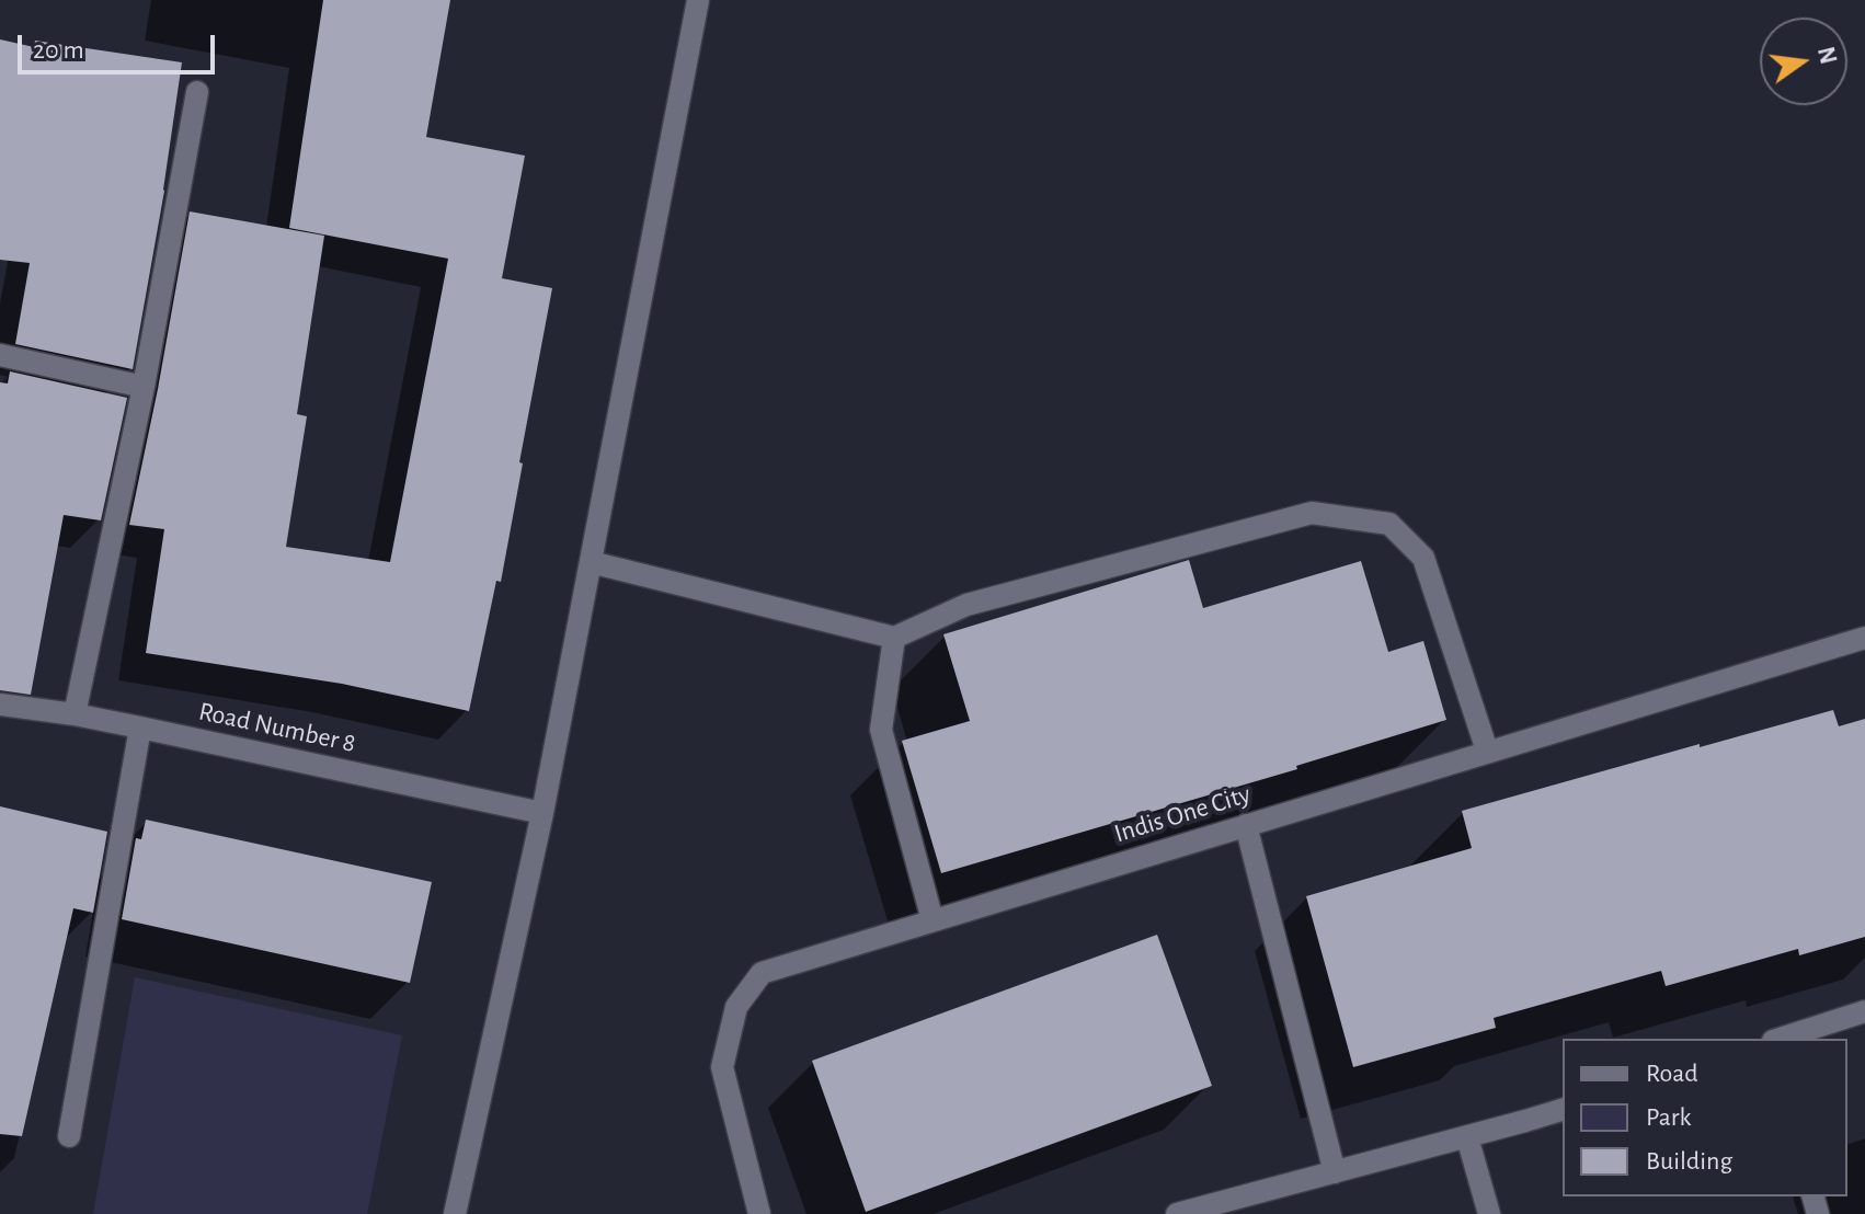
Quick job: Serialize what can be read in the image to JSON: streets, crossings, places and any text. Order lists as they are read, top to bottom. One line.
{"streets":{"street":["Road Number 8","Indis One City"]},"legend":["Road","Park","Building"],"scale_bar":"20 m","north":"right"}
